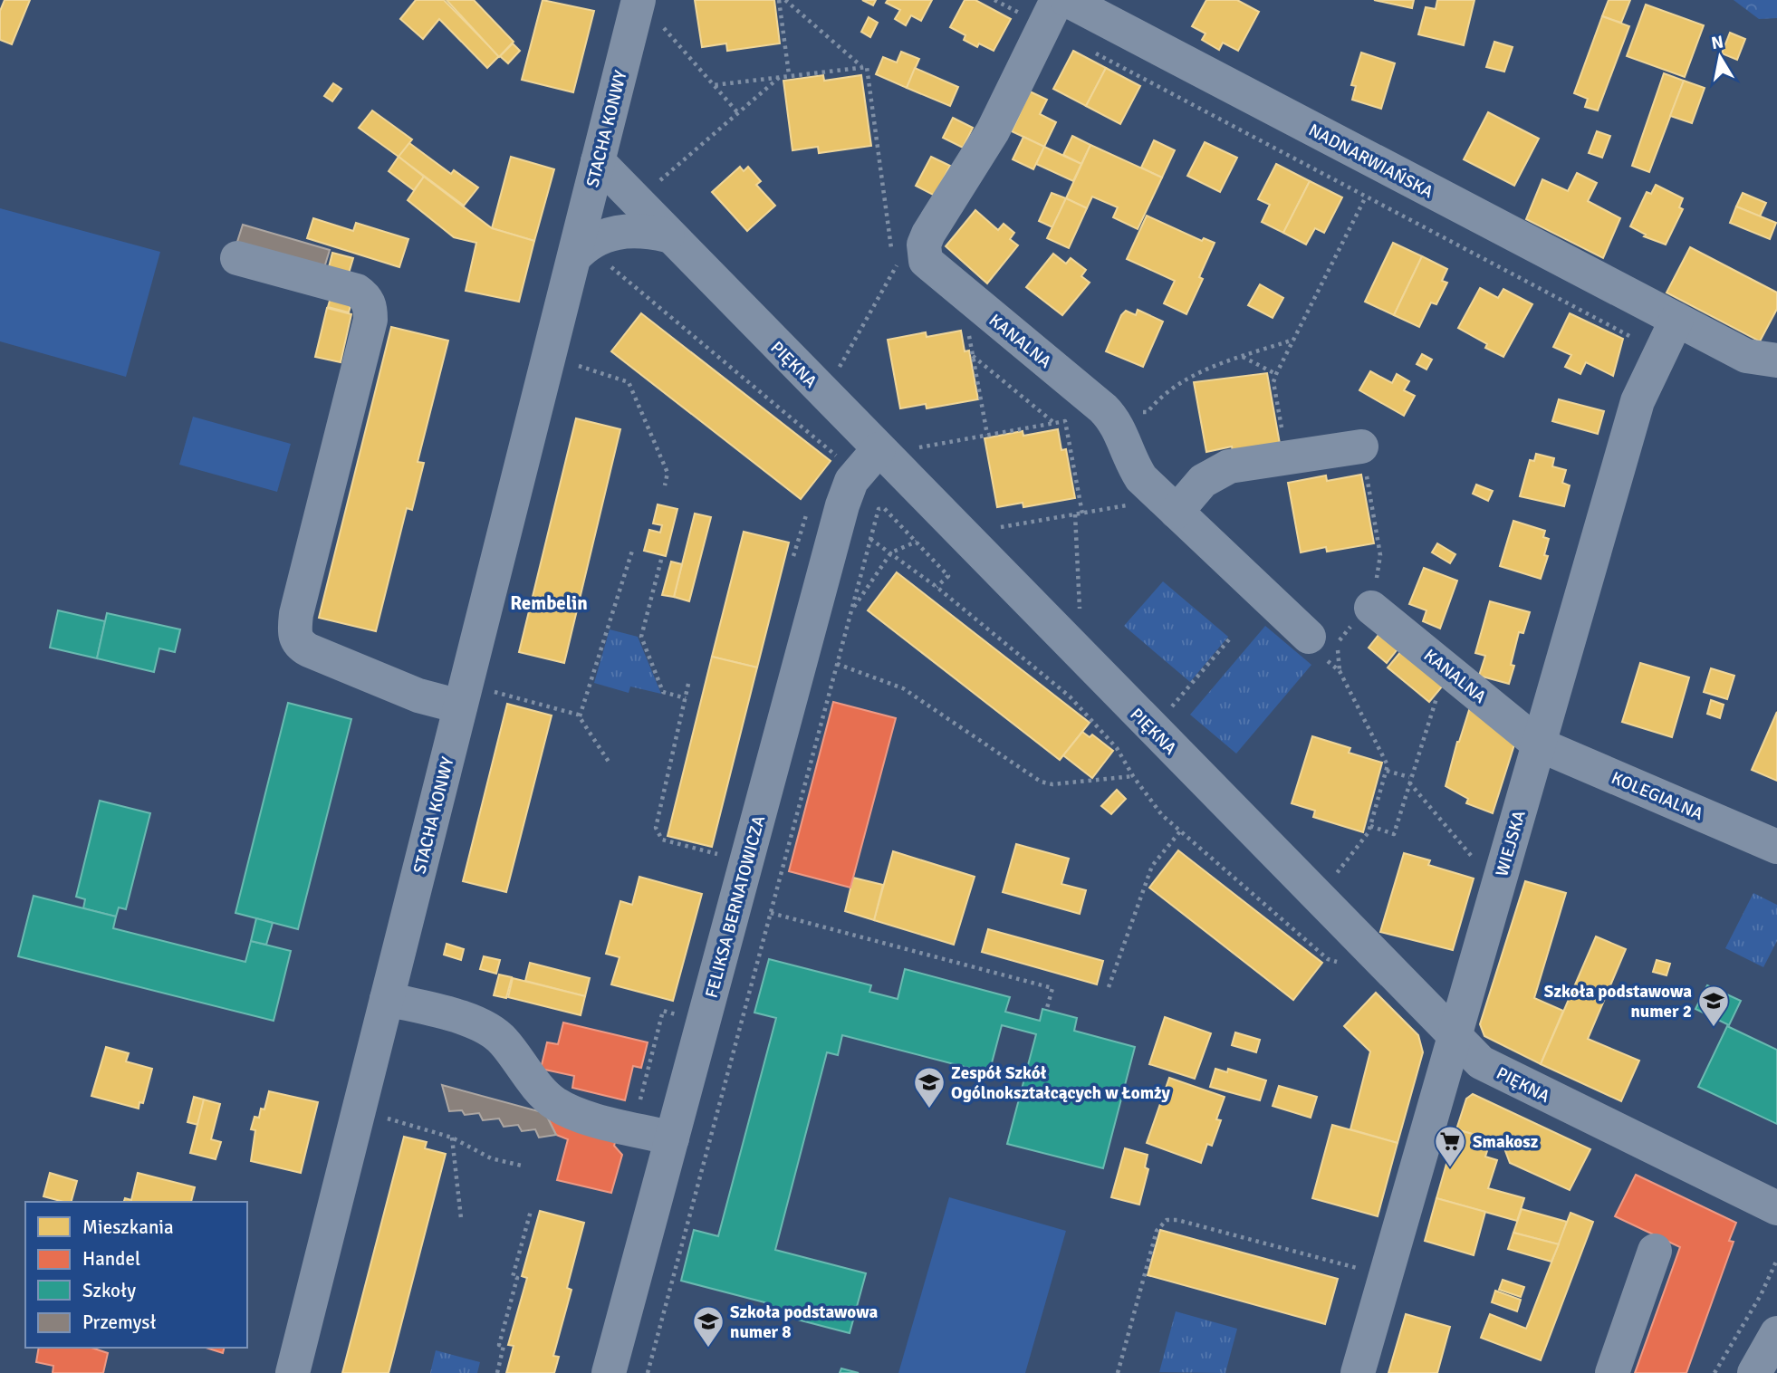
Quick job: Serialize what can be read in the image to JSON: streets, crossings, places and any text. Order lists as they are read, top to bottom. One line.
{"streets":{"street":["STACHA KONWY","NADNARWIAŃSKA","KANALNA","PIĘKNA","KOLEGIALNA","WIEJSKA","FELIKSA BERNATOWICZA"]},"crossings":[["STACHA KONWY","PIĘKNA"],["NADNARWIAŃSKA","WIEJSKA"],["KANALNA","KOLEGIALNA"],["KANALNA","WIEJSKA"],["PIĘKNA","WIEJSKA"],["PIĘKNA","FELIKSA BERNATOWICZA"],["KOLEGIALNA","WIEJSKA"]],"districts":["Rembelin"],"places":{"school or university":["Szkoła podstawowa numer 2","Zespół Szkół Ogólnokształcących w Łomży","Szkoła podstawowa numer 8"],"supermarket":["Smakosz"]},"legend":["Mieszkania","Handel","Szkoły","Przemysł"],"north":"top"}
